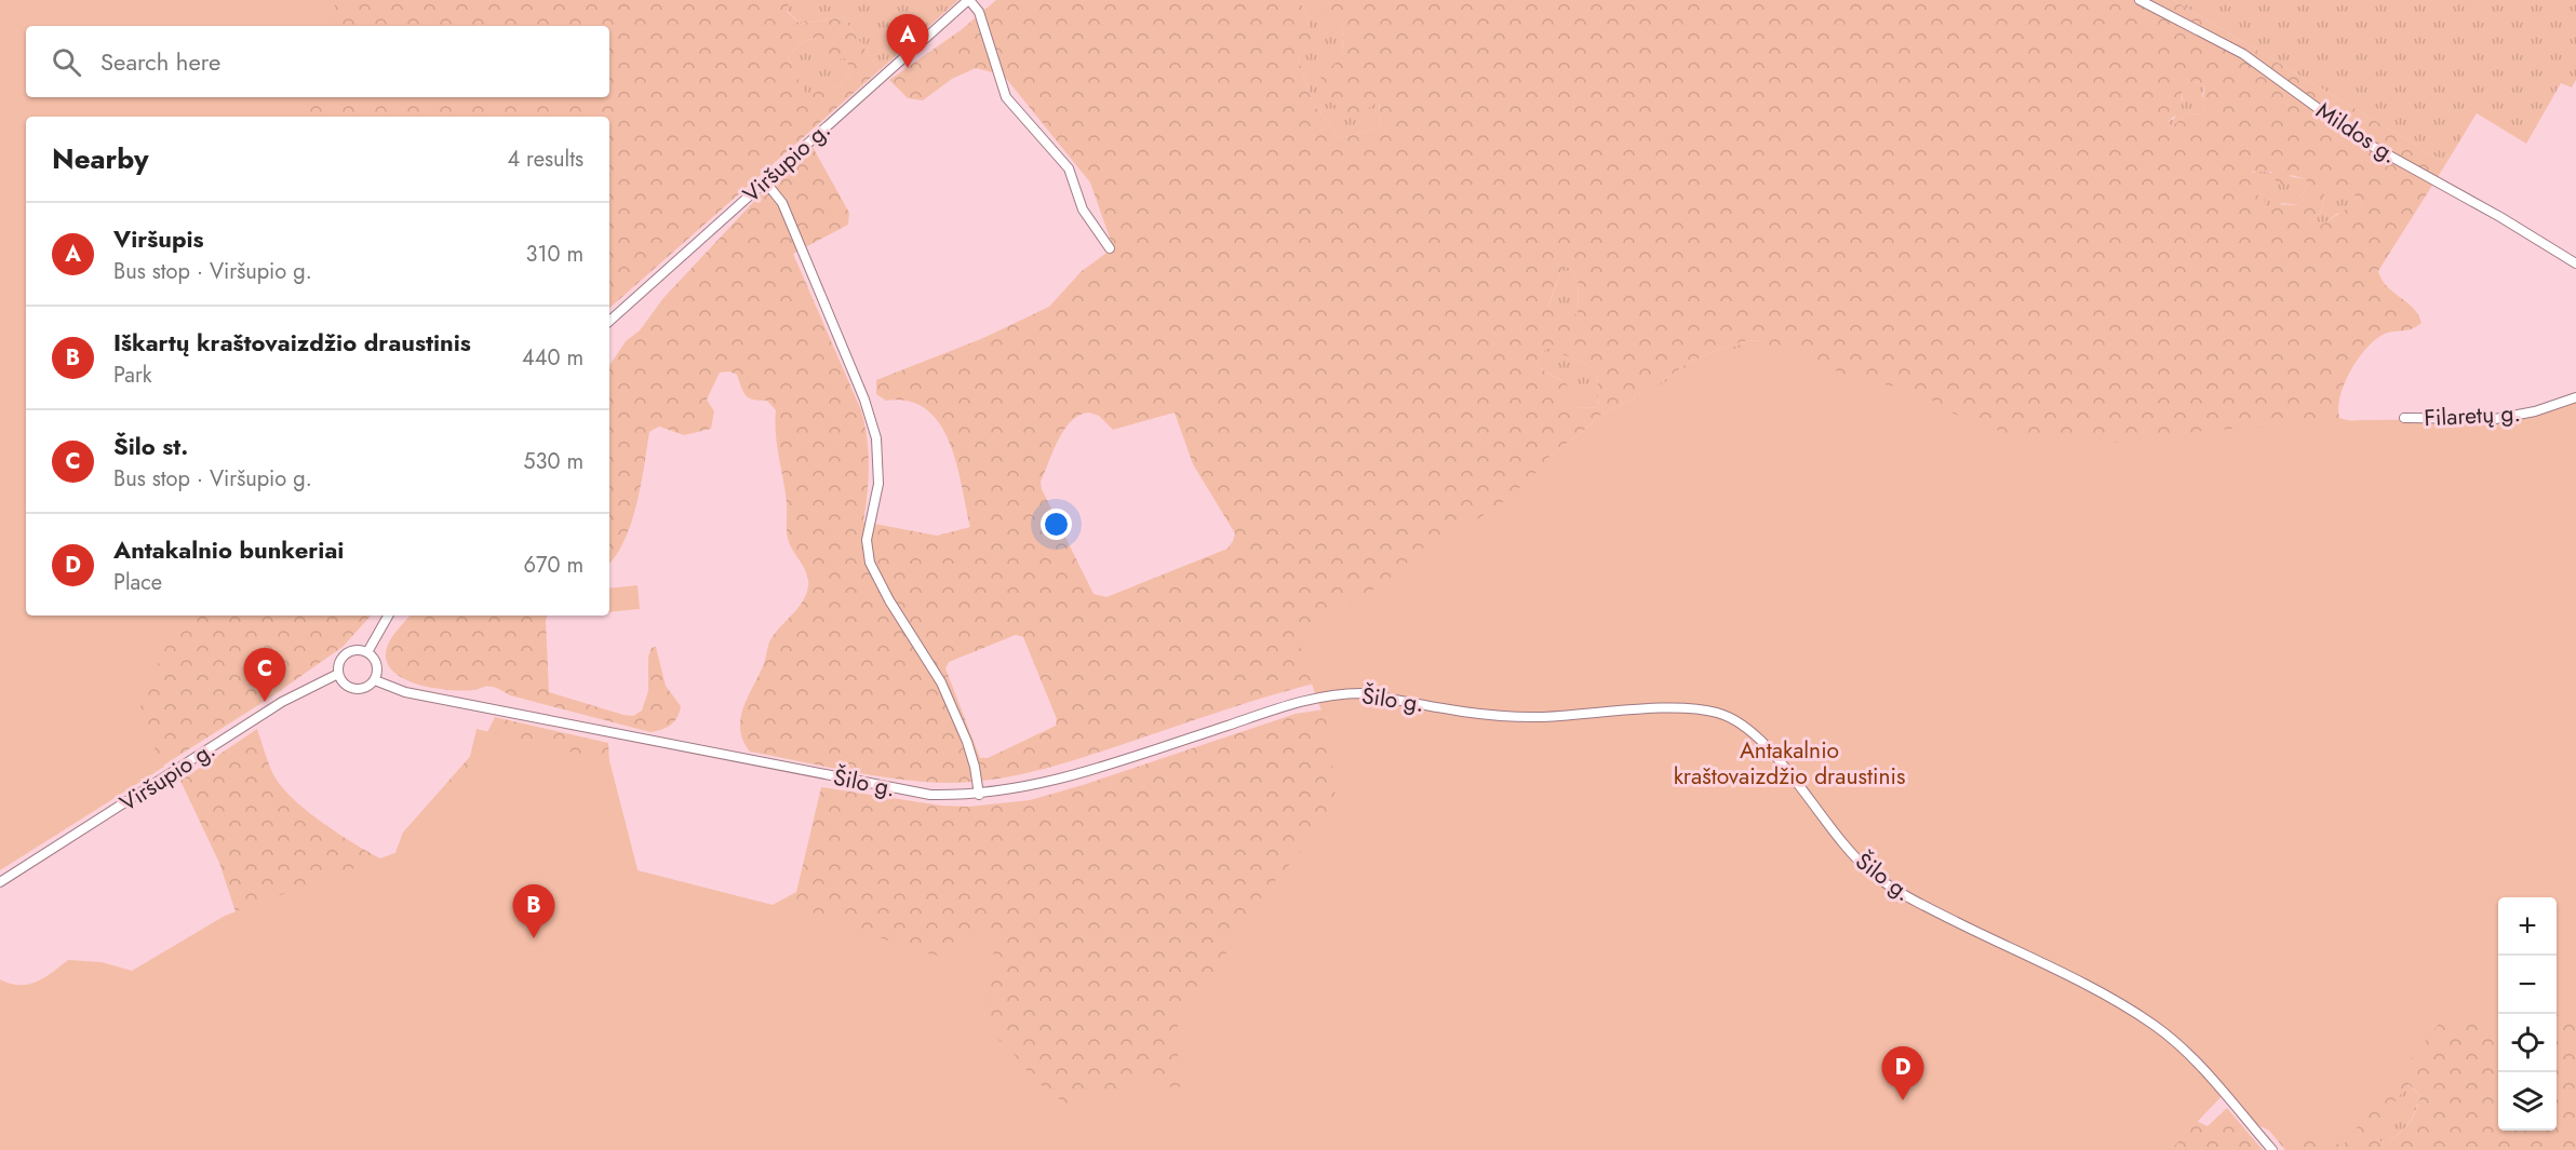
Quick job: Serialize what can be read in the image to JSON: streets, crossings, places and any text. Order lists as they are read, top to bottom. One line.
{"streets":{"street":["Mildos g.","Viršupio g.","Filaretų g.","Šilo g."]},"crossings":[["Viršupio g.","Šilo g."]],"parks":["Antakalnio kraštovaizdžio draustinis"],"page":{"pins":["A","C","B","D"],"search":"Search here","heading":["Nearby","4 results"],"list":[{"mark":"A","name":"Viršupis","note":"Bus stop · Viršupio g.","value":"310 m"},{"mark":"B","name":"Iškartų kraštovaizdžio draustinis","note":"Park","value":"440 m"},{"mark":"C","name":"Šilo st.","note":"Bus stop · Viršupio g.","value":"530 m"},{"mark":"D","name":"Antakalnio bunkeriai","note":"Place","value":"670 m"}],"map_buttons":["+","−"]}}
